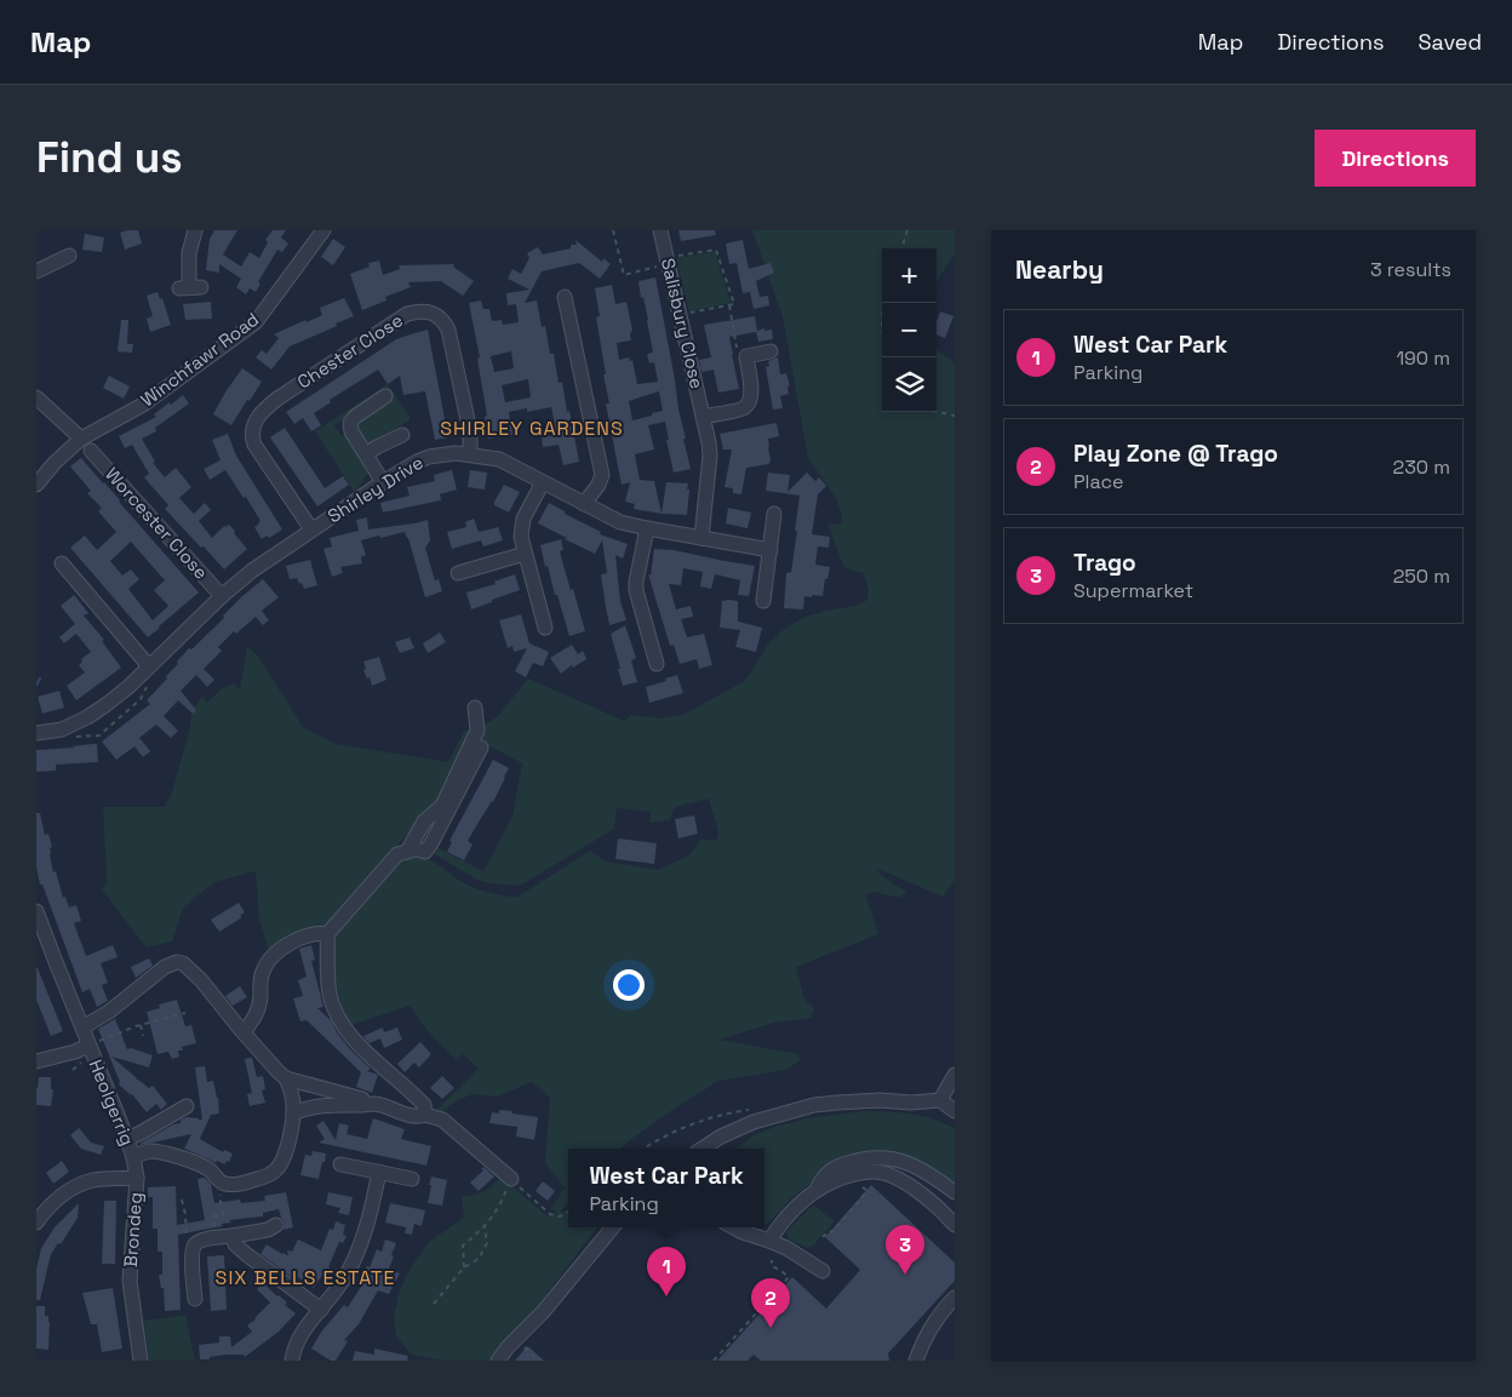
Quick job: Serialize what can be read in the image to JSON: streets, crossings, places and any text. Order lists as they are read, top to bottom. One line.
{"streets":{"street":["Salisbury Close","Chester Close","Winchfawr Road","Shirley Drive","Worcester Close","Heolgerrig","Brondeg"]},"crossings":[["Salisbury Close","Shirley Drive"],["Chester Close","Shirley Drive"],["Shirley Drive","Worcester Close"],["Heolgerrig","Brondeg"]],"districts":["SHIRLEY GARDENS","SIX BELLS ESTATE"],"page":{"header":"Map","nav":["Map","Directions","Saved"],"buttons":"Directions","title":"Find us","heading":["Nearby","3 results"],"map_buttons":["+","−"],"list":[{"mark":"1","name":"West Car Park","note":"Parking","value":"190 m"},{"mark":"2","name":"Play Zone @ Trago","note":"Place","value":"230 m"},{"mark":"3","name":"Trago","note":"Supermarket","value":"250 m"}],"popup":["West Car Park","Parking"],"pins":["3","1","2"]}}
